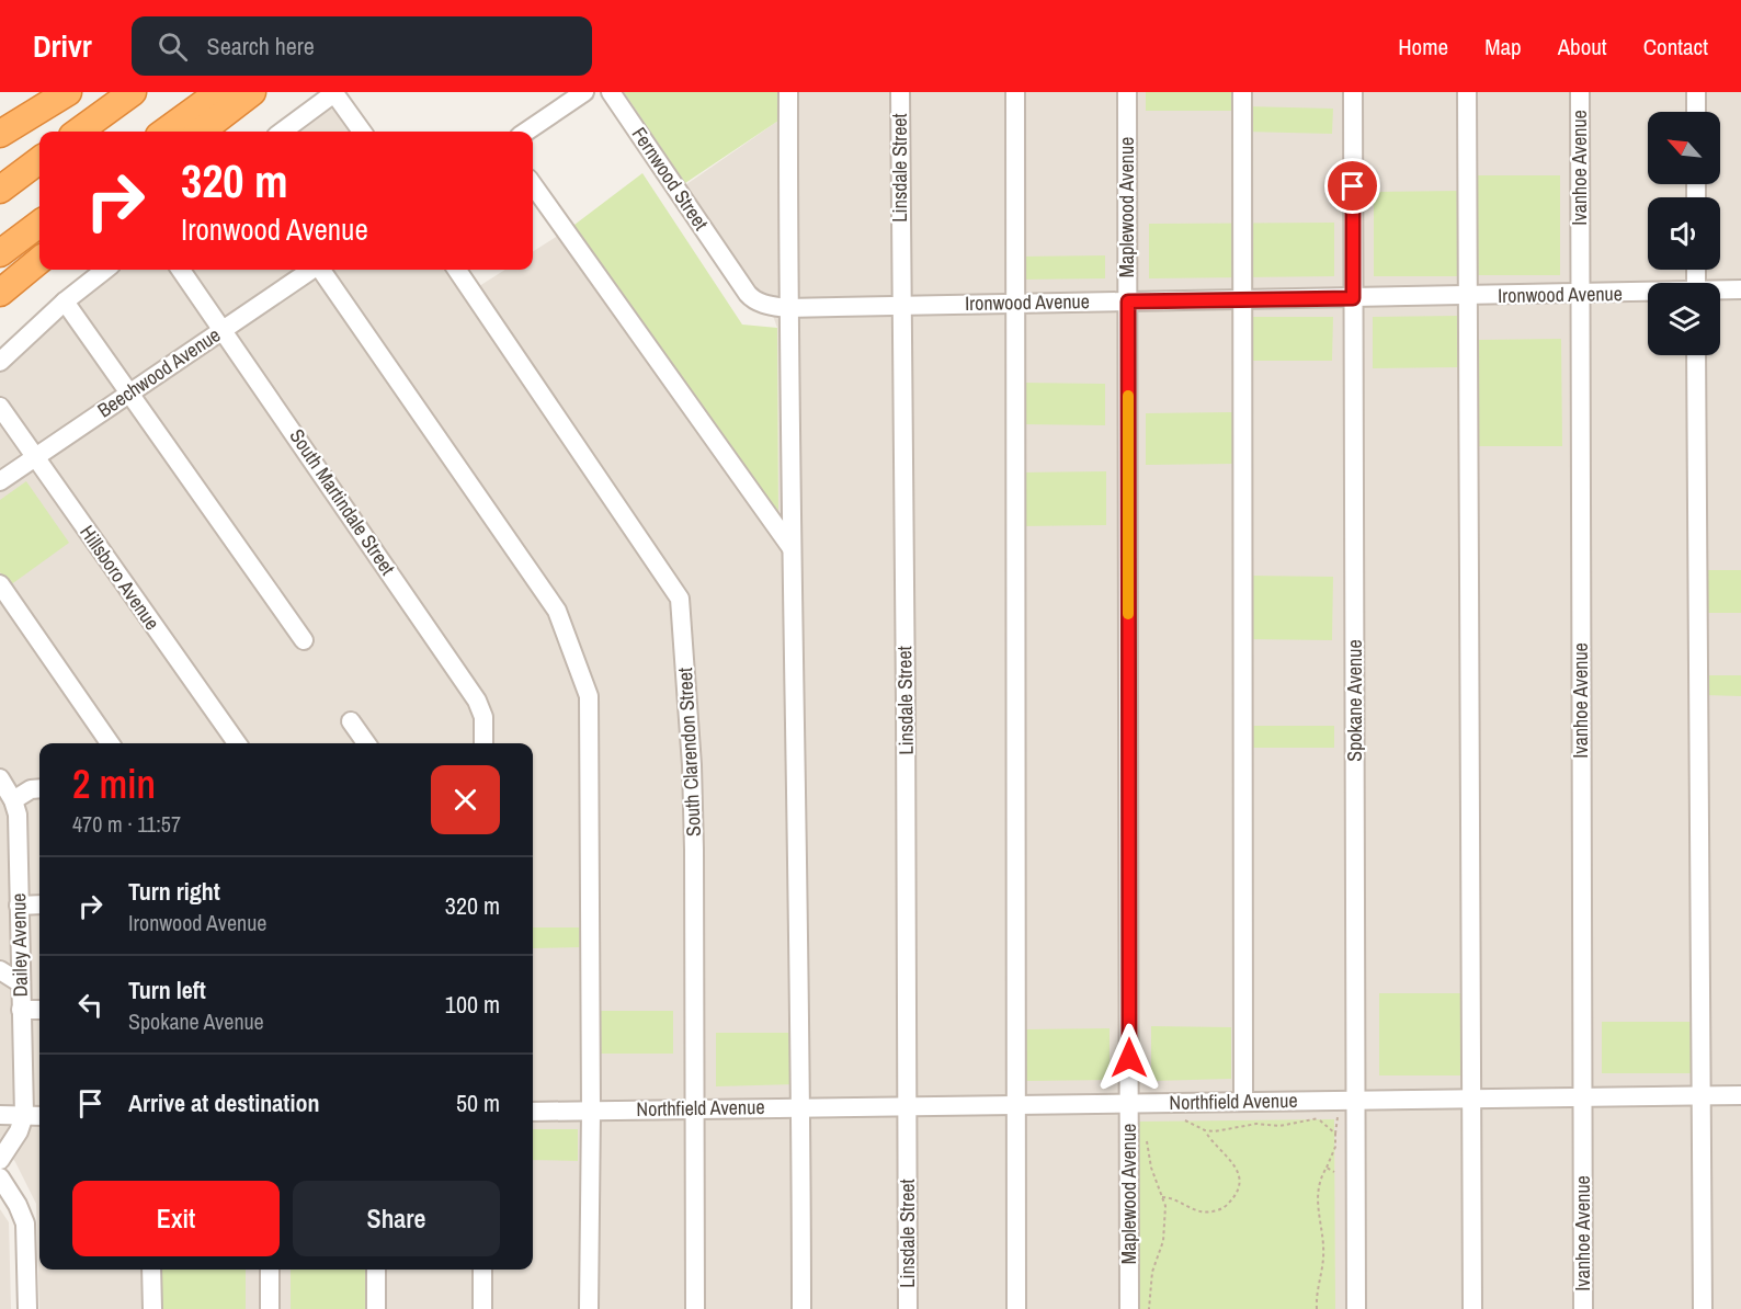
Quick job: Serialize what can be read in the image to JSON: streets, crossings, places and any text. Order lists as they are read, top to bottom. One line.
{"streets":{"street":["Linsdale Street","Ivanhoe Avenue","Fernwood Street","Maplewood Avenue","Ironwood Avenue","Beechwood Avenue","South Martindale Street","Hillsboro Avenue","Spokane Avenue","South Clarendon Street","Dailey Avenue","Northfield Avenue"]},"crossings":[["Linsdale Street","Ironwood Avenue"],["Linsdale Street","Northfield Avenue"],["Ivanhoe Avenue","Ironwood Avenue"],["Ivanhoe Avenue","Northfield Avenue"],["Fernwood Street","Ironwood Avenue"],["Maplewood Avenue","Ironwood Avenue"],["Maplewood Avenue","Northfield Avenue"],["Ironwood Avenue","Spokane Avenue"],["Beechwood Avenue","South Martindale Street"],["Beechwood Avenue","Hillsboro Avenue"],["Spokane Avenue","Northfield Avenue"],["South Clarendon Street","Northfield Avenue"]],"north":"top left","page":{"header":"Drivr","search":"Search here","nav":["Home","Map","About","Contact"],"turn":["320 m","Ironwood Avenue"],"heading":["2 min","470 m · 11:57"],"list":[{"name":"Turn right","note":"Ironwood Avenue","value":"320 m"},{"name":"Turn left","note":"Spokane Avenue","value":"100 m"},{"name":"Arrive at destination","value":"50 m"}],"buttons":["Exit","Share"]}}
